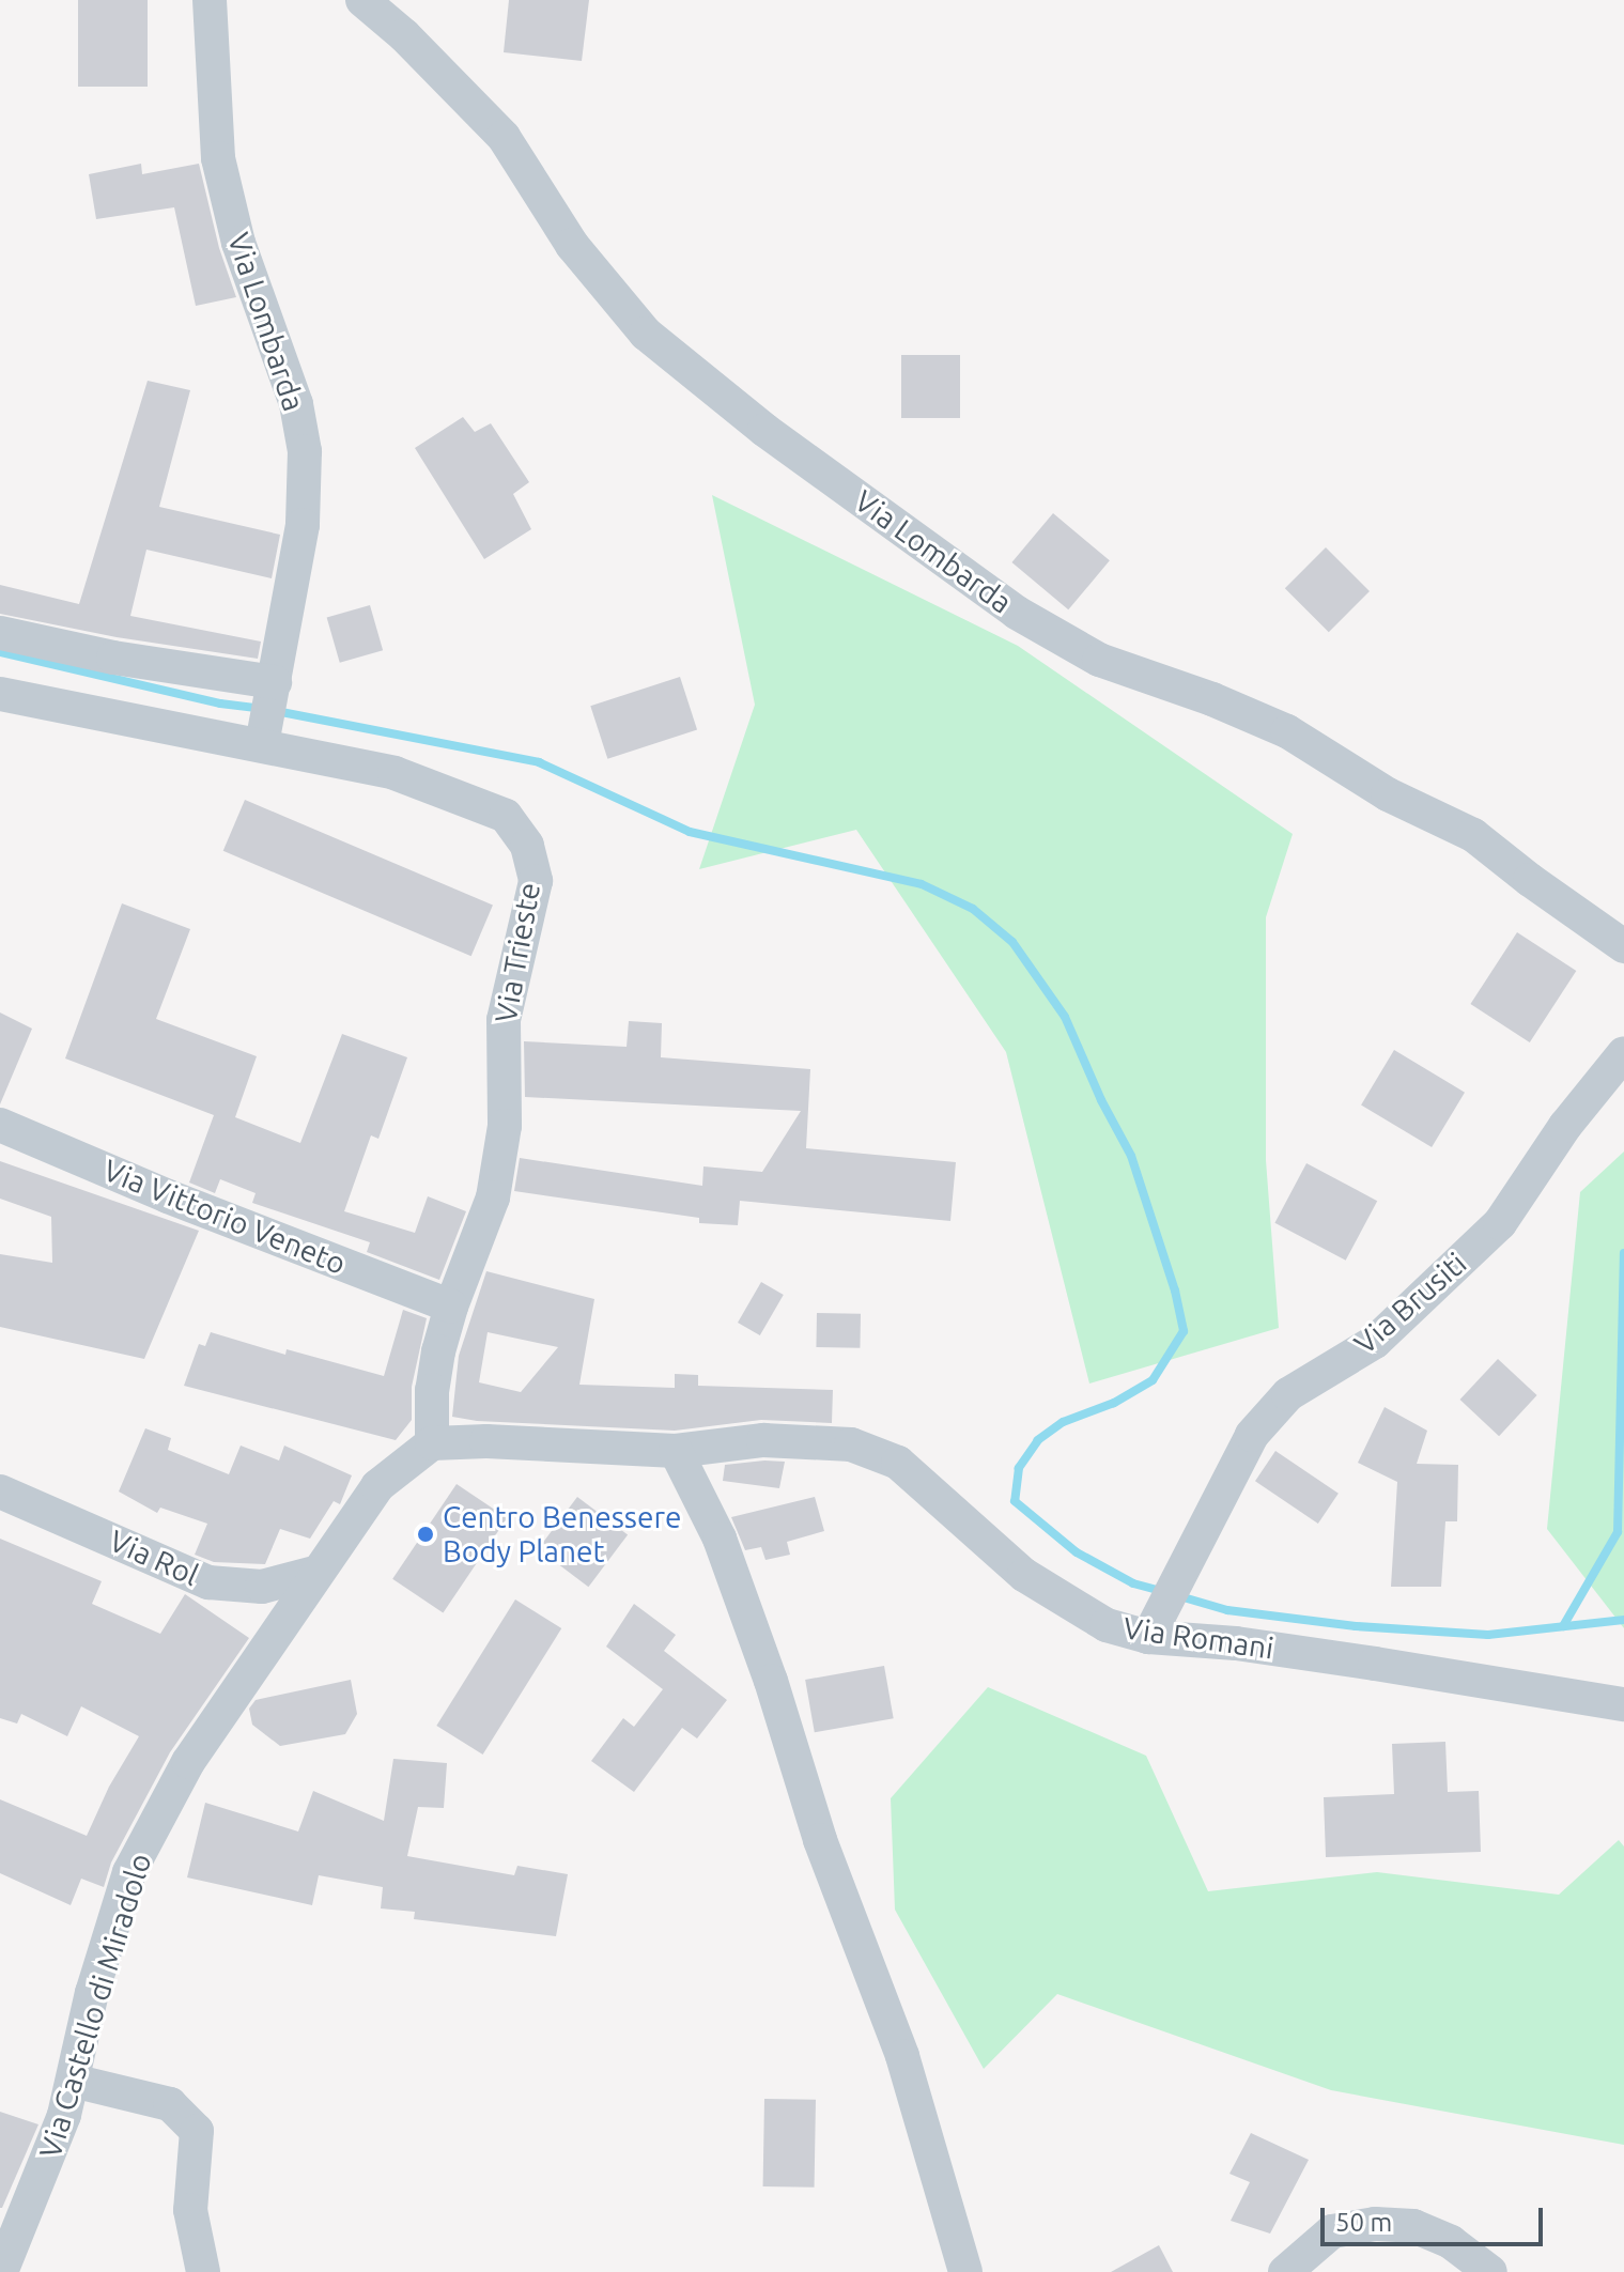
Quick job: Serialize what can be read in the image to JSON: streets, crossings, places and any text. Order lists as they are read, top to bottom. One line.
{"streets":{"street":["Via Lombarda","Via Trieste","Via Vittorio Veneto","Via Brusiti","Via Rol","Via Romani","Via Castello di Miradolo"]},"crossings":[["Via Lombarda","Via Trieste"],["Via Trieste","Via Vittorio Veneto"],["Via Trieste","Via Romani"],["Via Trieste","Via Castello di Miradolo"],["Via Brusiti","Via Romani"],["Via Rol","Via Castello di Miradolo"],["Via Romani","Via Castello di Miradolo"]],"places":["Centro Benessere Body Planet"],"scale_bar":"50 m"}
